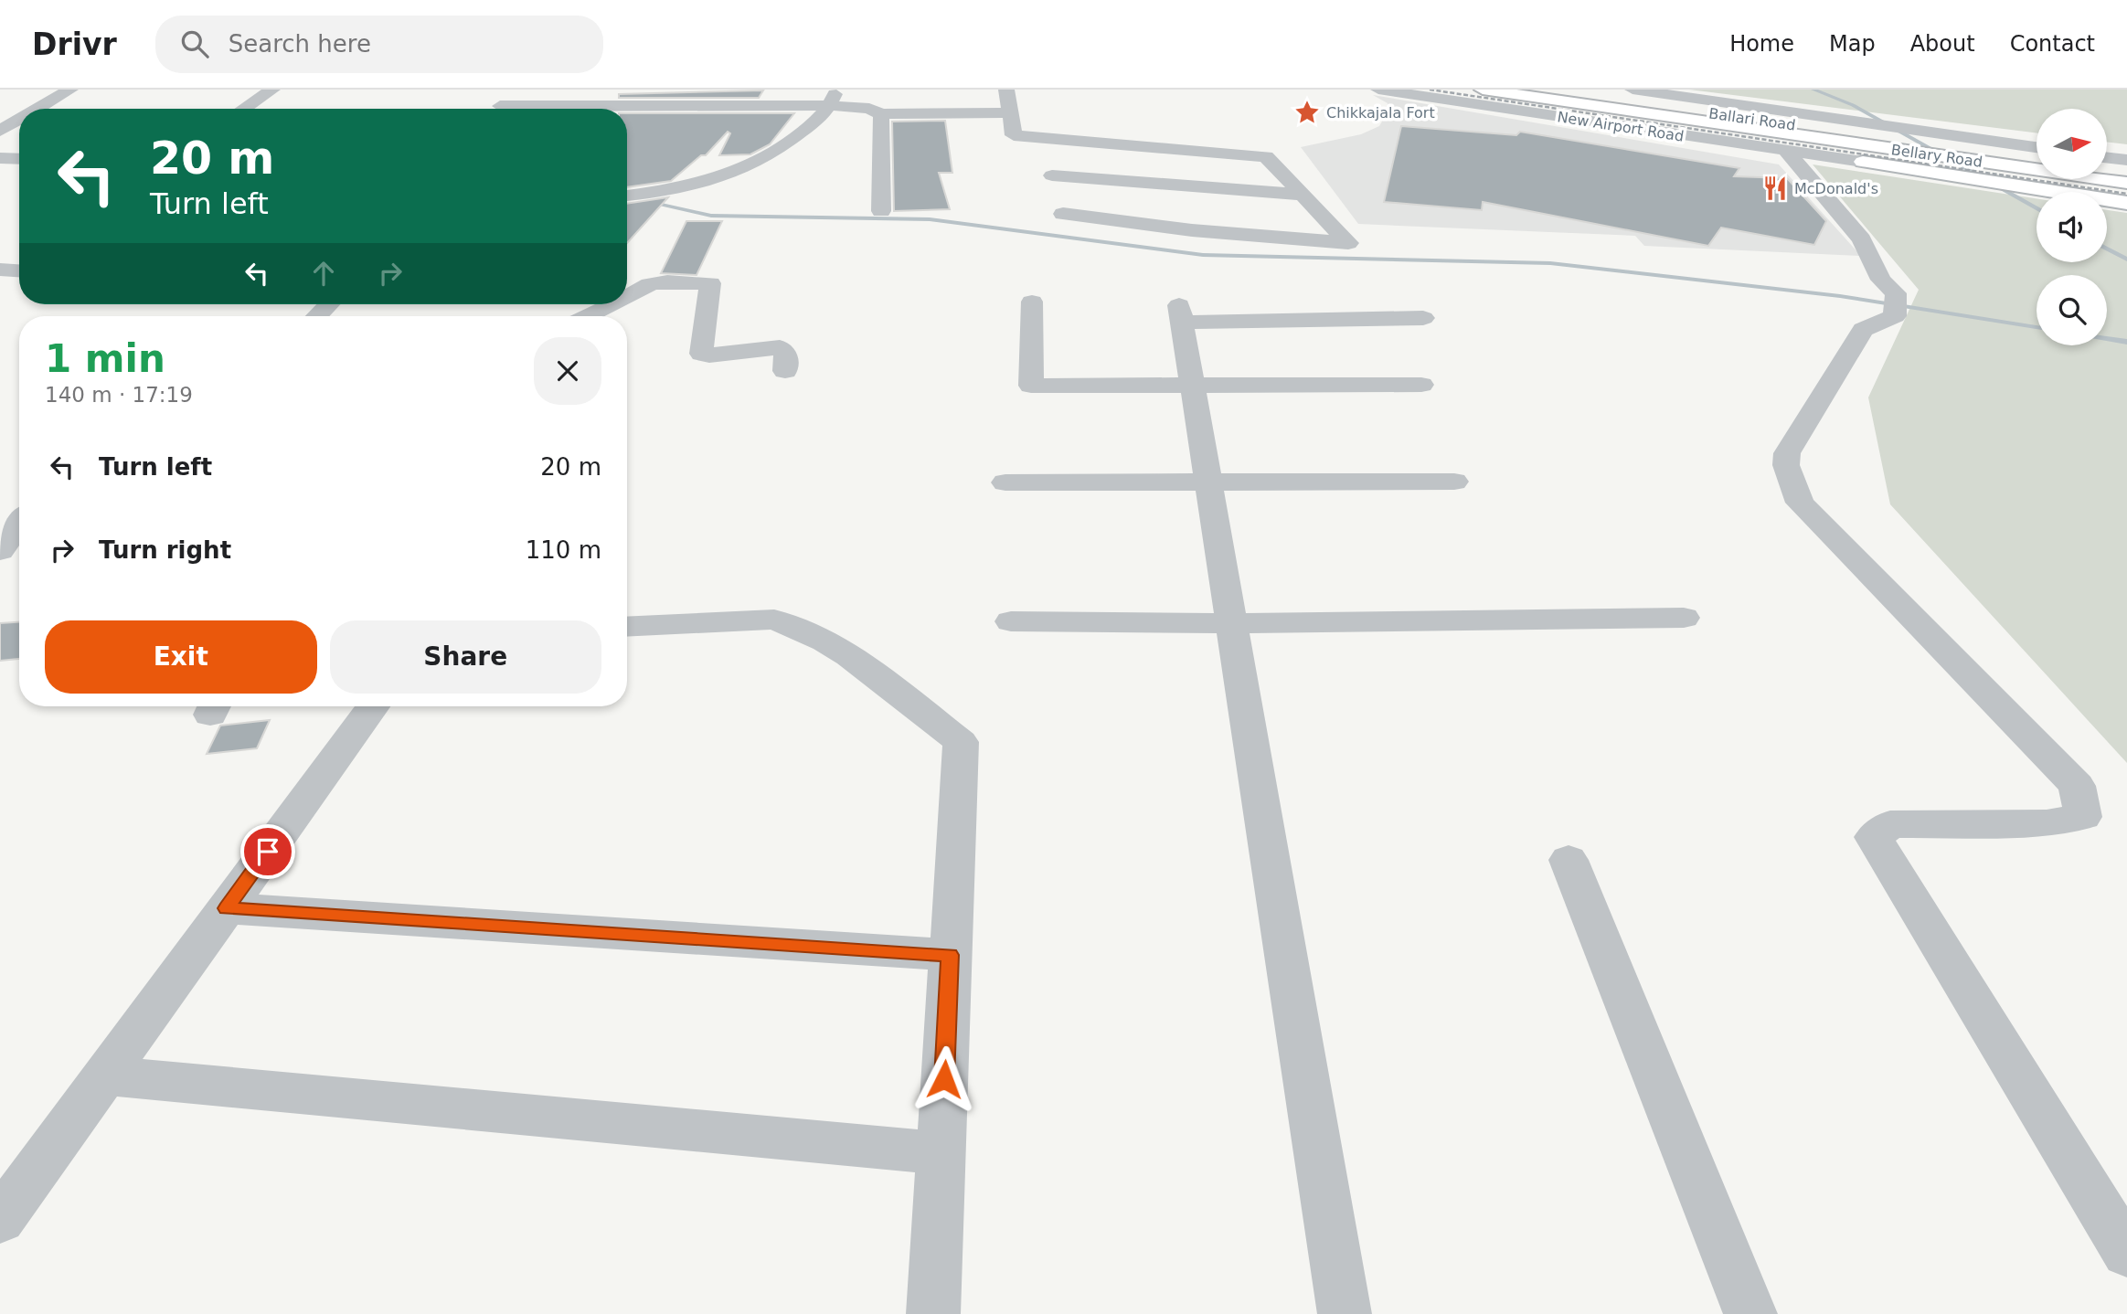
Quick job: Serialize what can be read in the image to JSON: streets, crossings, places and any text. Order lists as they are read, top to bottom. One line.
{"streets":{"main road":["Ballari Road","Bellary Road"],"street":["New Airport Road"]},"crossings":[["Ballari Road","Bellary Road"],["New Airport Road","Bellary Road"]],"places":{"place":["Chikkajala Fort"],"restaurant":["McDonald's"]},"north":"right","page":{"header":"Drivr","search":"Search here","nav":["Home","Map","About","Contact"],"turn":["20 m","Turn left"],"heading":["1 min","140 m · 17:19"],"list":[{"name":"Turn left","value":"20 m"},{"name":"Turn right","value":"110 m"}],"buttons":["Exit","Share"]}}
